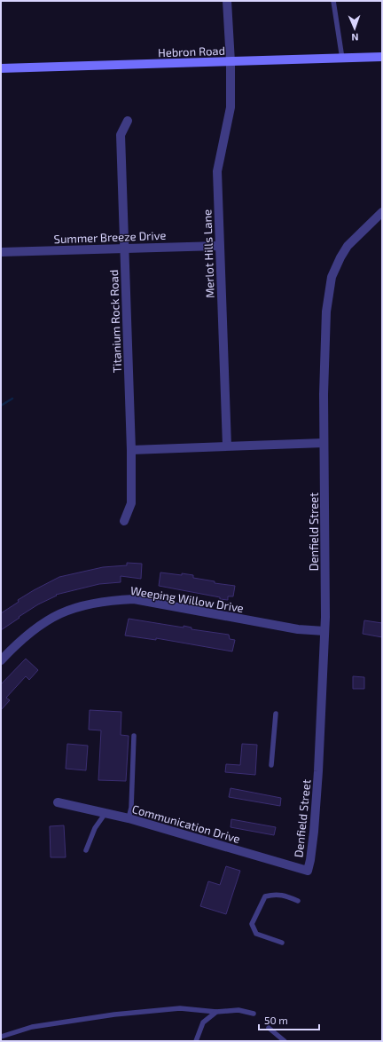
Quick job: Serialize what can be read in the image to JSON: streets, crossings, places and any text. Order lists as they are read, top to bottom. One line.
{"streets":{"street":["Hebron Road","Summer Breeze Drive","Merlot Hills Lane","Titanium Rock Road","Denfield Street","Weeping Willow Drive","Communication Drive"]},"crossings":[["Hebron Road","Merlot Hills Lane"],["Summer Breeze Drive","Merlot Hills Lane"],["Summer Breeze Drive","Titanium Rock Road"],["Denfield Street","Weeping Willow Drive"],["Denfield Street","Communication Drive"]],"scale_bar":"50 m","north":"bottom"}
